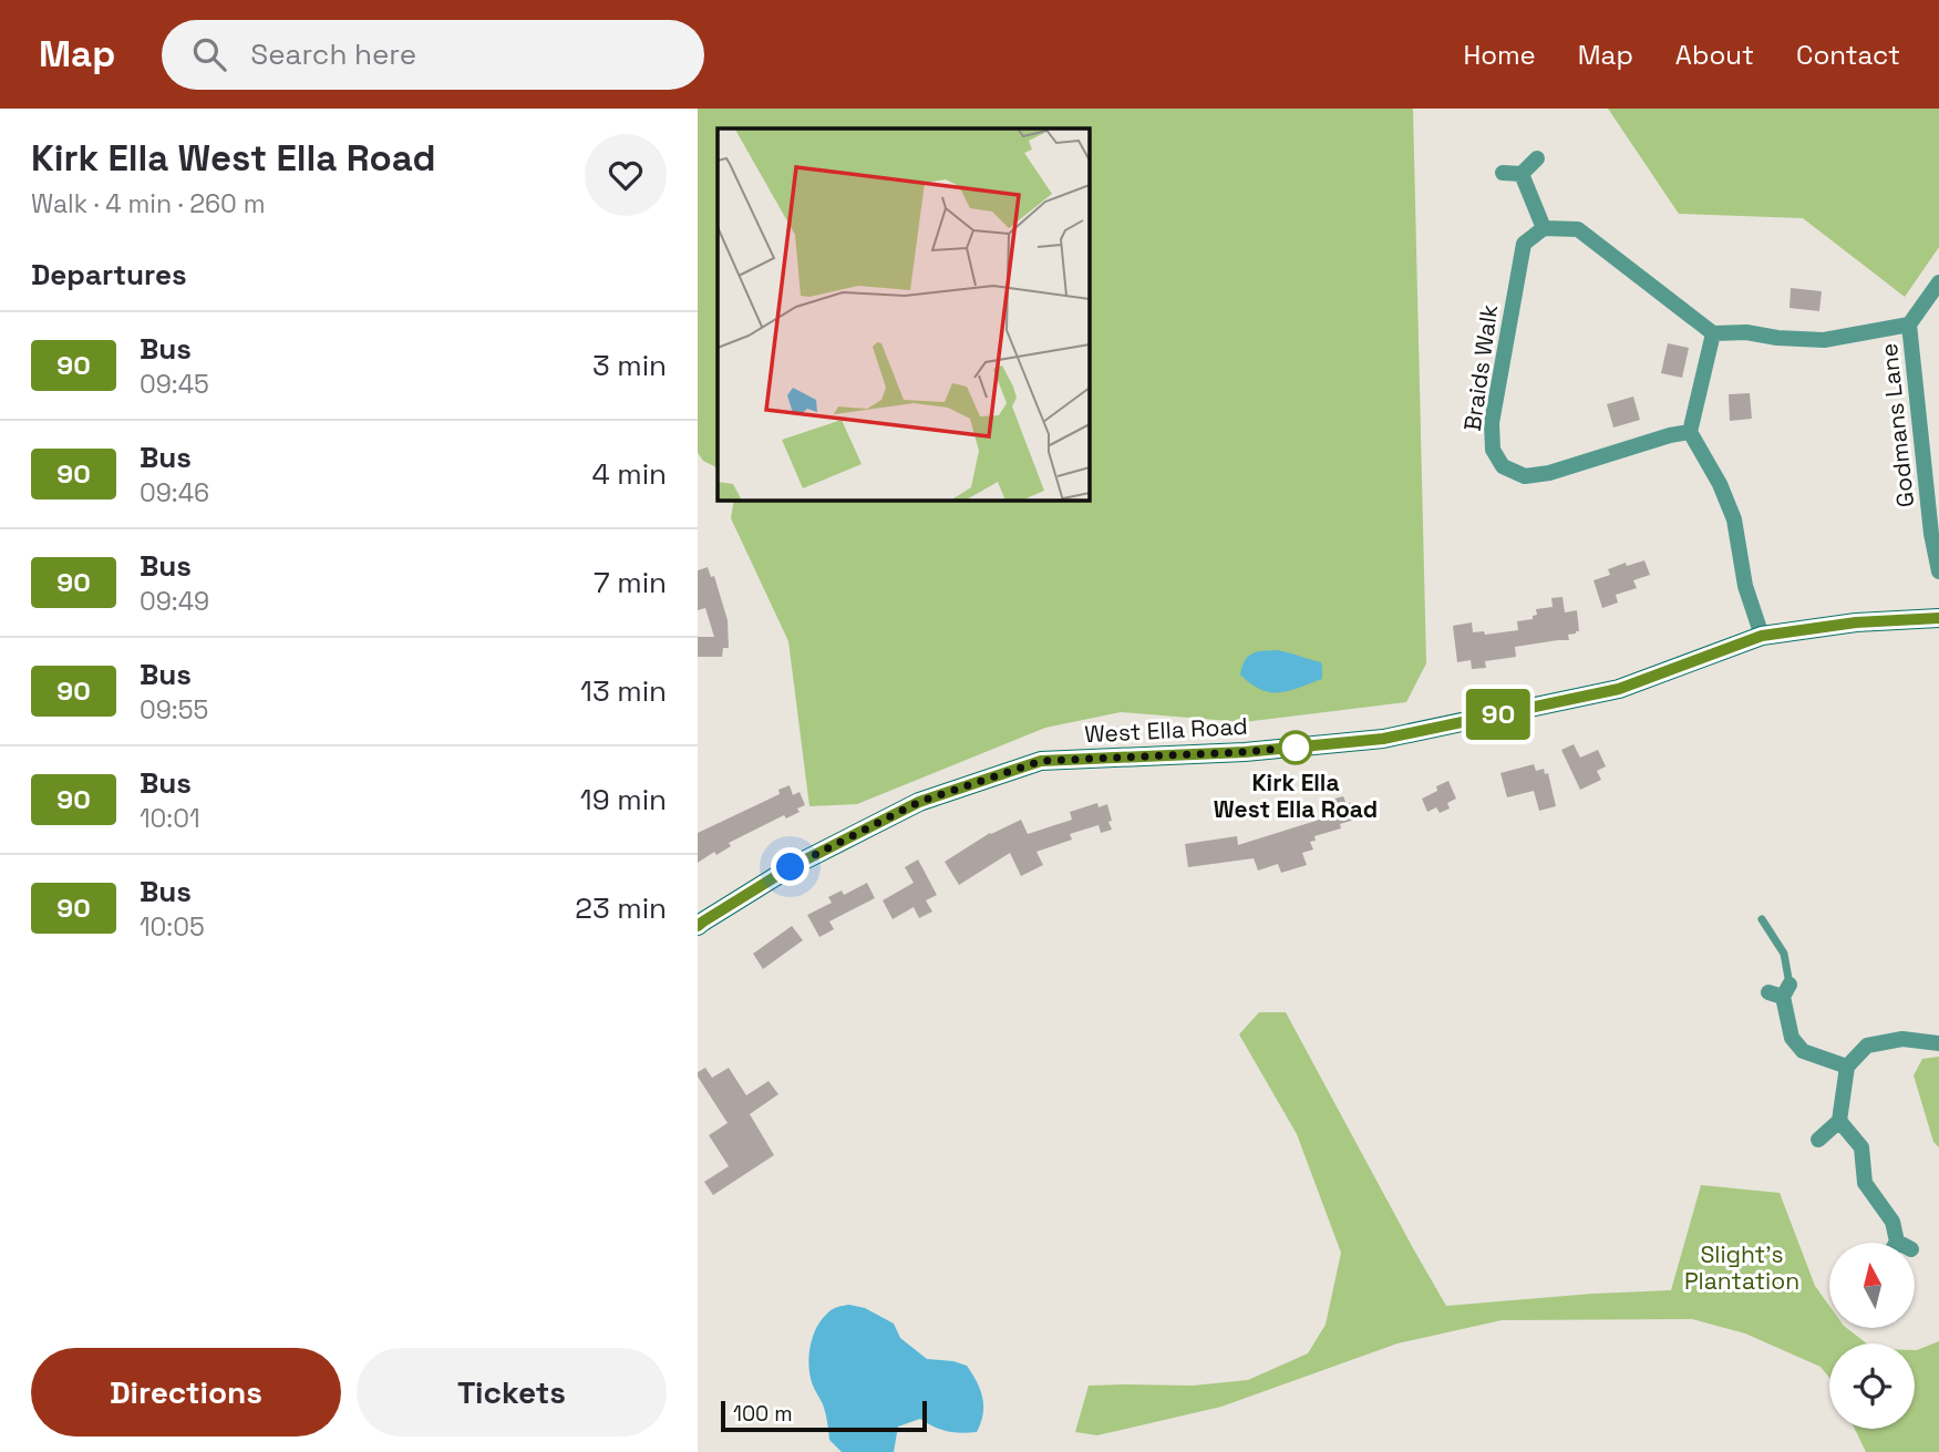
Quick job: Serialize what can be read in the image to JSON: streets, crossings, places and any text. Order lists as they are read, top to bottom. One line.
{"streets":{"street":["Braids Walk","Godmans Lane","West Ella Road"]},"parks":["Slight's Plantation"],"places":["Kirk Ella West Ella Road"],"lines":["bus line 90"],"scale_bar":"100 m","north":"top","page":{"header":"Map","search":"Search here","nav":["Home","Map","About","Contact"],"heading":[["Kirk Ella West Ella Road","Walk · 4 min · 260 m"],"Departures"],"on_map":"90","list":[{"mark":"90","name":"Bus","note":"09:45","value":"3 min"},{"mark":"90","name":"Bus","note":"09:46","value":"4 min"},{"mark":"90","name":"Bus","note":"09:49","value":"7 min"},{"mark":"90","name":"Bus","note":"09:55","value":"13 min"},{"mark":"90","name":"Bus","note":"10:01","value":"19 min"},{"mark":"90","name":"Bus","note":"10:05","value":"23 min"}],"buttons":["Directions","Tickets"],"scale":"100 m"}}
